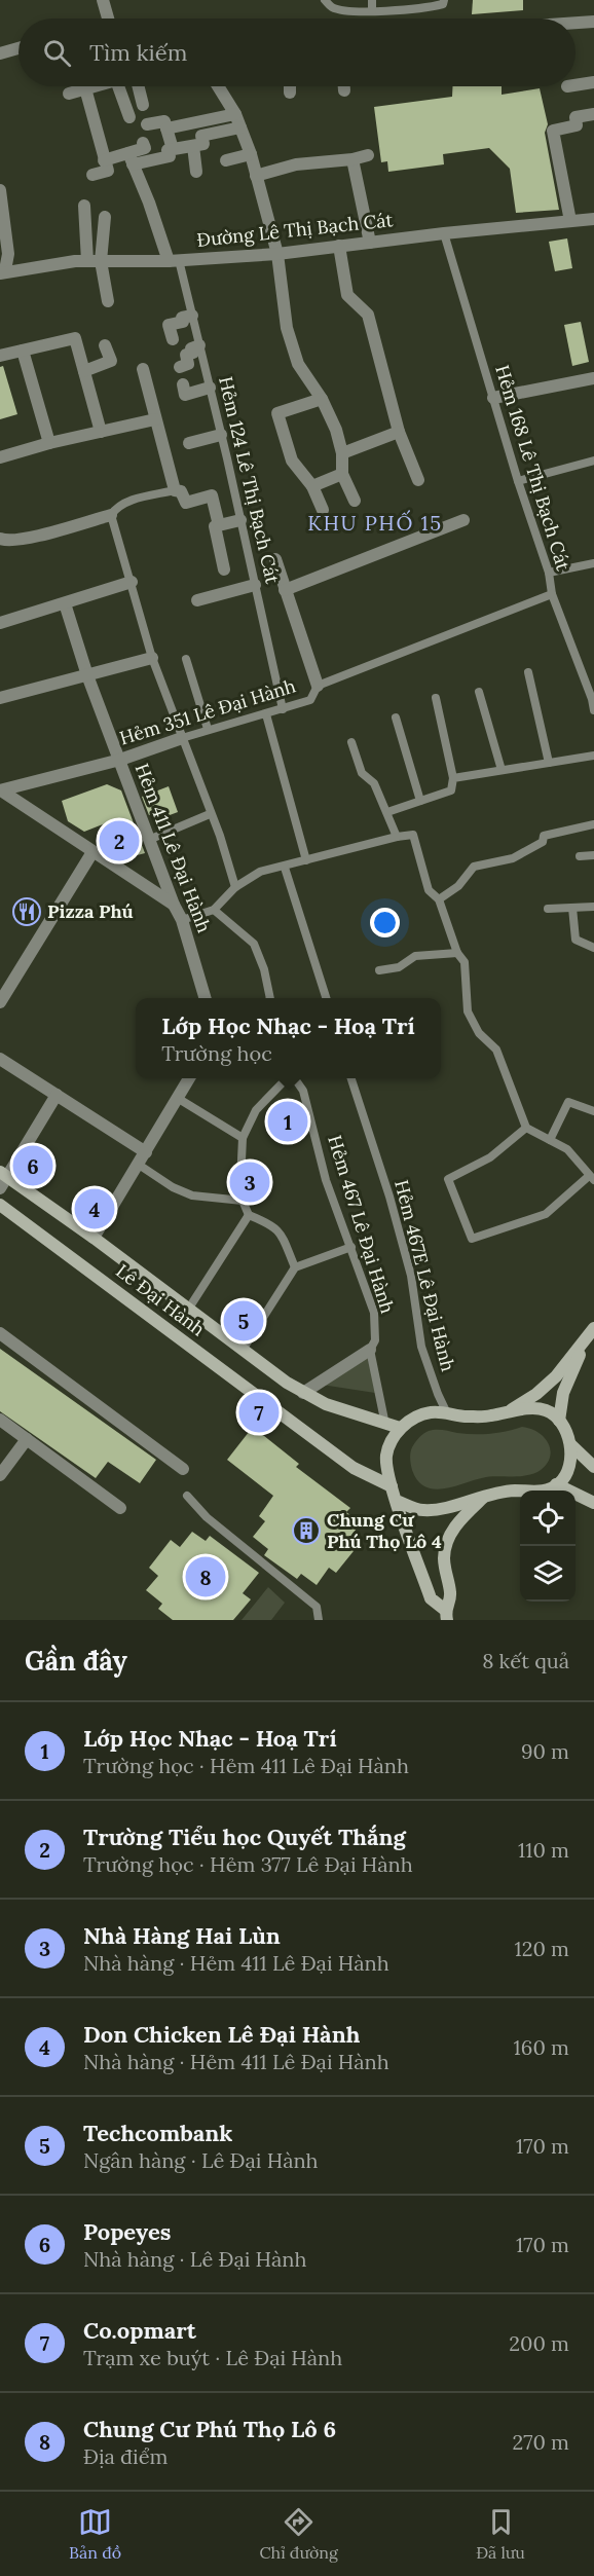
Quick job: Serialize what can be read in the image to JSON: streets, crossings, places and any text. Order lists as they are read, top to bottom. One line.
{"streets":{"main road":["Lê Đại Hành"],"street":["Đường Lê Thị Bạch Cát","Hẻm 351 Lê Đại Hành","Hẻm 411 Lê Đại Hành"],"lane":["Hẻm 168 Lê Thị Bạch Cát","Hẻm 124 Lê Thị Bạch Cát","Hẻm 467 Lê Đại Hành","Hẻm 467E Lê Đại Hành"]},"crossings":[["Đường Lê Thị Bạch Cát","Hẻm 168 Lê Thị Bạch Cát"],["Đường Lê Thị Bạch Cát","Hẻm 124 Lê Thị Bạch Cát"],["Hẻm 168 Lê Thị Bạch Cát","Hẻm 351 Lê Đại Hành"],["Hẻm 124 Lê Thị Bạch Cát","Hẻm 351 Lê Đại Hành"],["Hẻm 351 Lê Đại Hành","Hẻm 411 Lê Đại Hành"],["Hẻm 467 Lê Đại Hành","Lê Đại Hành"]],"districts":["KHU PHỐ 15"],"places":{"restaurant":["Pizza Phú"],"building":["Chung Cư Phú Thọ Lô 4"]},"page":{"search":"Tìm kiếm","pins":["2","1","6","3","4","5","7","8"],"popup":["Lớp Học Nhạc - Hoạ Trí","Trường học"],"heading":["Gần đây","8 kết quả"],"list":[{"mark":"1","name":"Lớp Học Nhạc - Hoạ Trí","note":"Trường học · Hẻm 411 Lê Đại Hành","value":"90 m"},{"mark":"2","name":"Trường Tiểu học Quyết Thắng","note":"Trường học · Hẻm 377 Lê Đại Hành","value":"110 m"},{"mark":"3","name":"Nhà Hàng Hai Lùn","note":"Nhà hàng · Hẻm 411 Lê Đại Hành","value":"120 m"},{"mark":"4","name":"Don Chicken Lê Đại Hành","note":"Nhà hàng · Hẻm 411 Lê Đại Hành","value":"160 m"},{"mark":"5","name":"Techcombank","note":"Ngân hàng · Lê Đại Hành","value":"170 m"},{"mark":"6","name":"Popeyes","note":"Nhà hàng · Lê Đại Hành","value":"170 m"},{"mark":"7","name":"Co.opmart","note":"Trạm xe buýt · Lê Đại Hành","value":"200 m"},{"mark":"8","name":"Chung Cư Phú Thọ Lô 6","note":"Địa điểm","value":"270 m"}],"nav":["Bản đồ","Chỉ đường","Đã lưu"]}}
